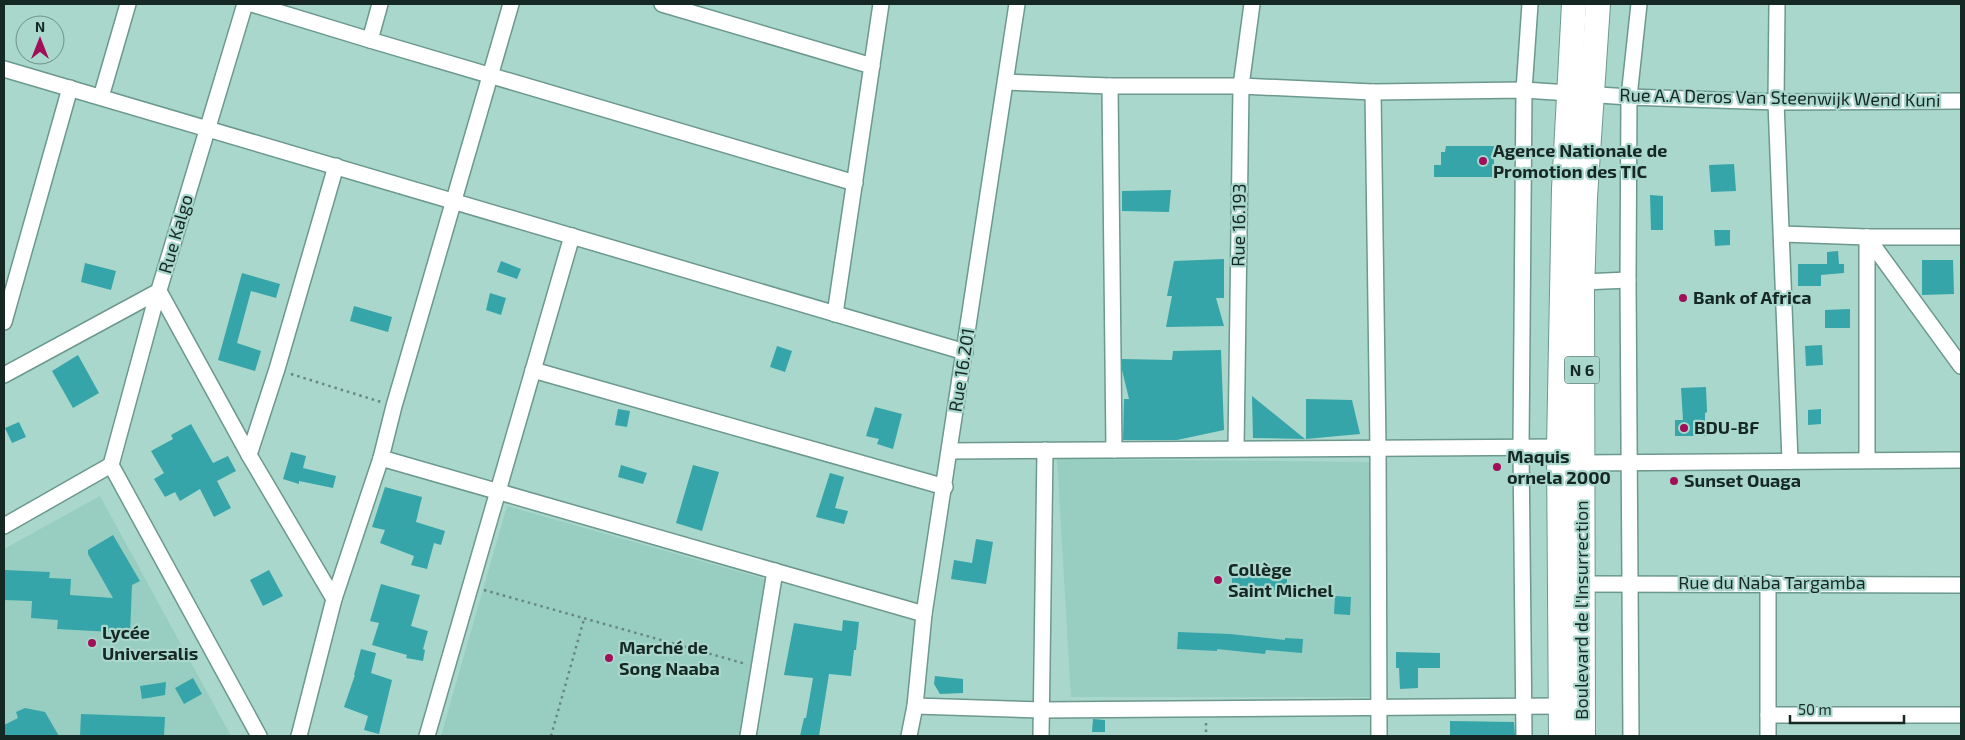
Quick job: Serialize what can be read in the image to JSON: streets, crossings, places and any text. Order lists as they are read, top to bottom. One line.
{"streets":{"main road":["N 6","Boulevard de l'Insurrection"],"street":["Rue A.A Deros Van Steenwijk Wend Kuni","Rue 16.193","Rue Kalgo","Rue 16.201","Rue du Naba Targamba"]},"crossings":[["Rue A.A Deros Van Steenwijk Wend Kuni","Rue 16.193"],["Rue A.A Deros Van Steenwijk Wend Kuni","Rue 16.201"],["Rue A.A Deros Van Steenwijk Wend Kuni","Boulevard de l'Insurrection"],["Rue du Naba Targamba","Boulevard de l'Insurrection"]],"places":["Agence Nationale de Promotion des TIC","Bank of Africa","BDU-BF","Maquis ornela 2000","Sunset Ouaga","Collège Saint Michel","Lycée Universalis","Marché de Song Naaba"],"scale_bar":"50 m","north":"top"}
